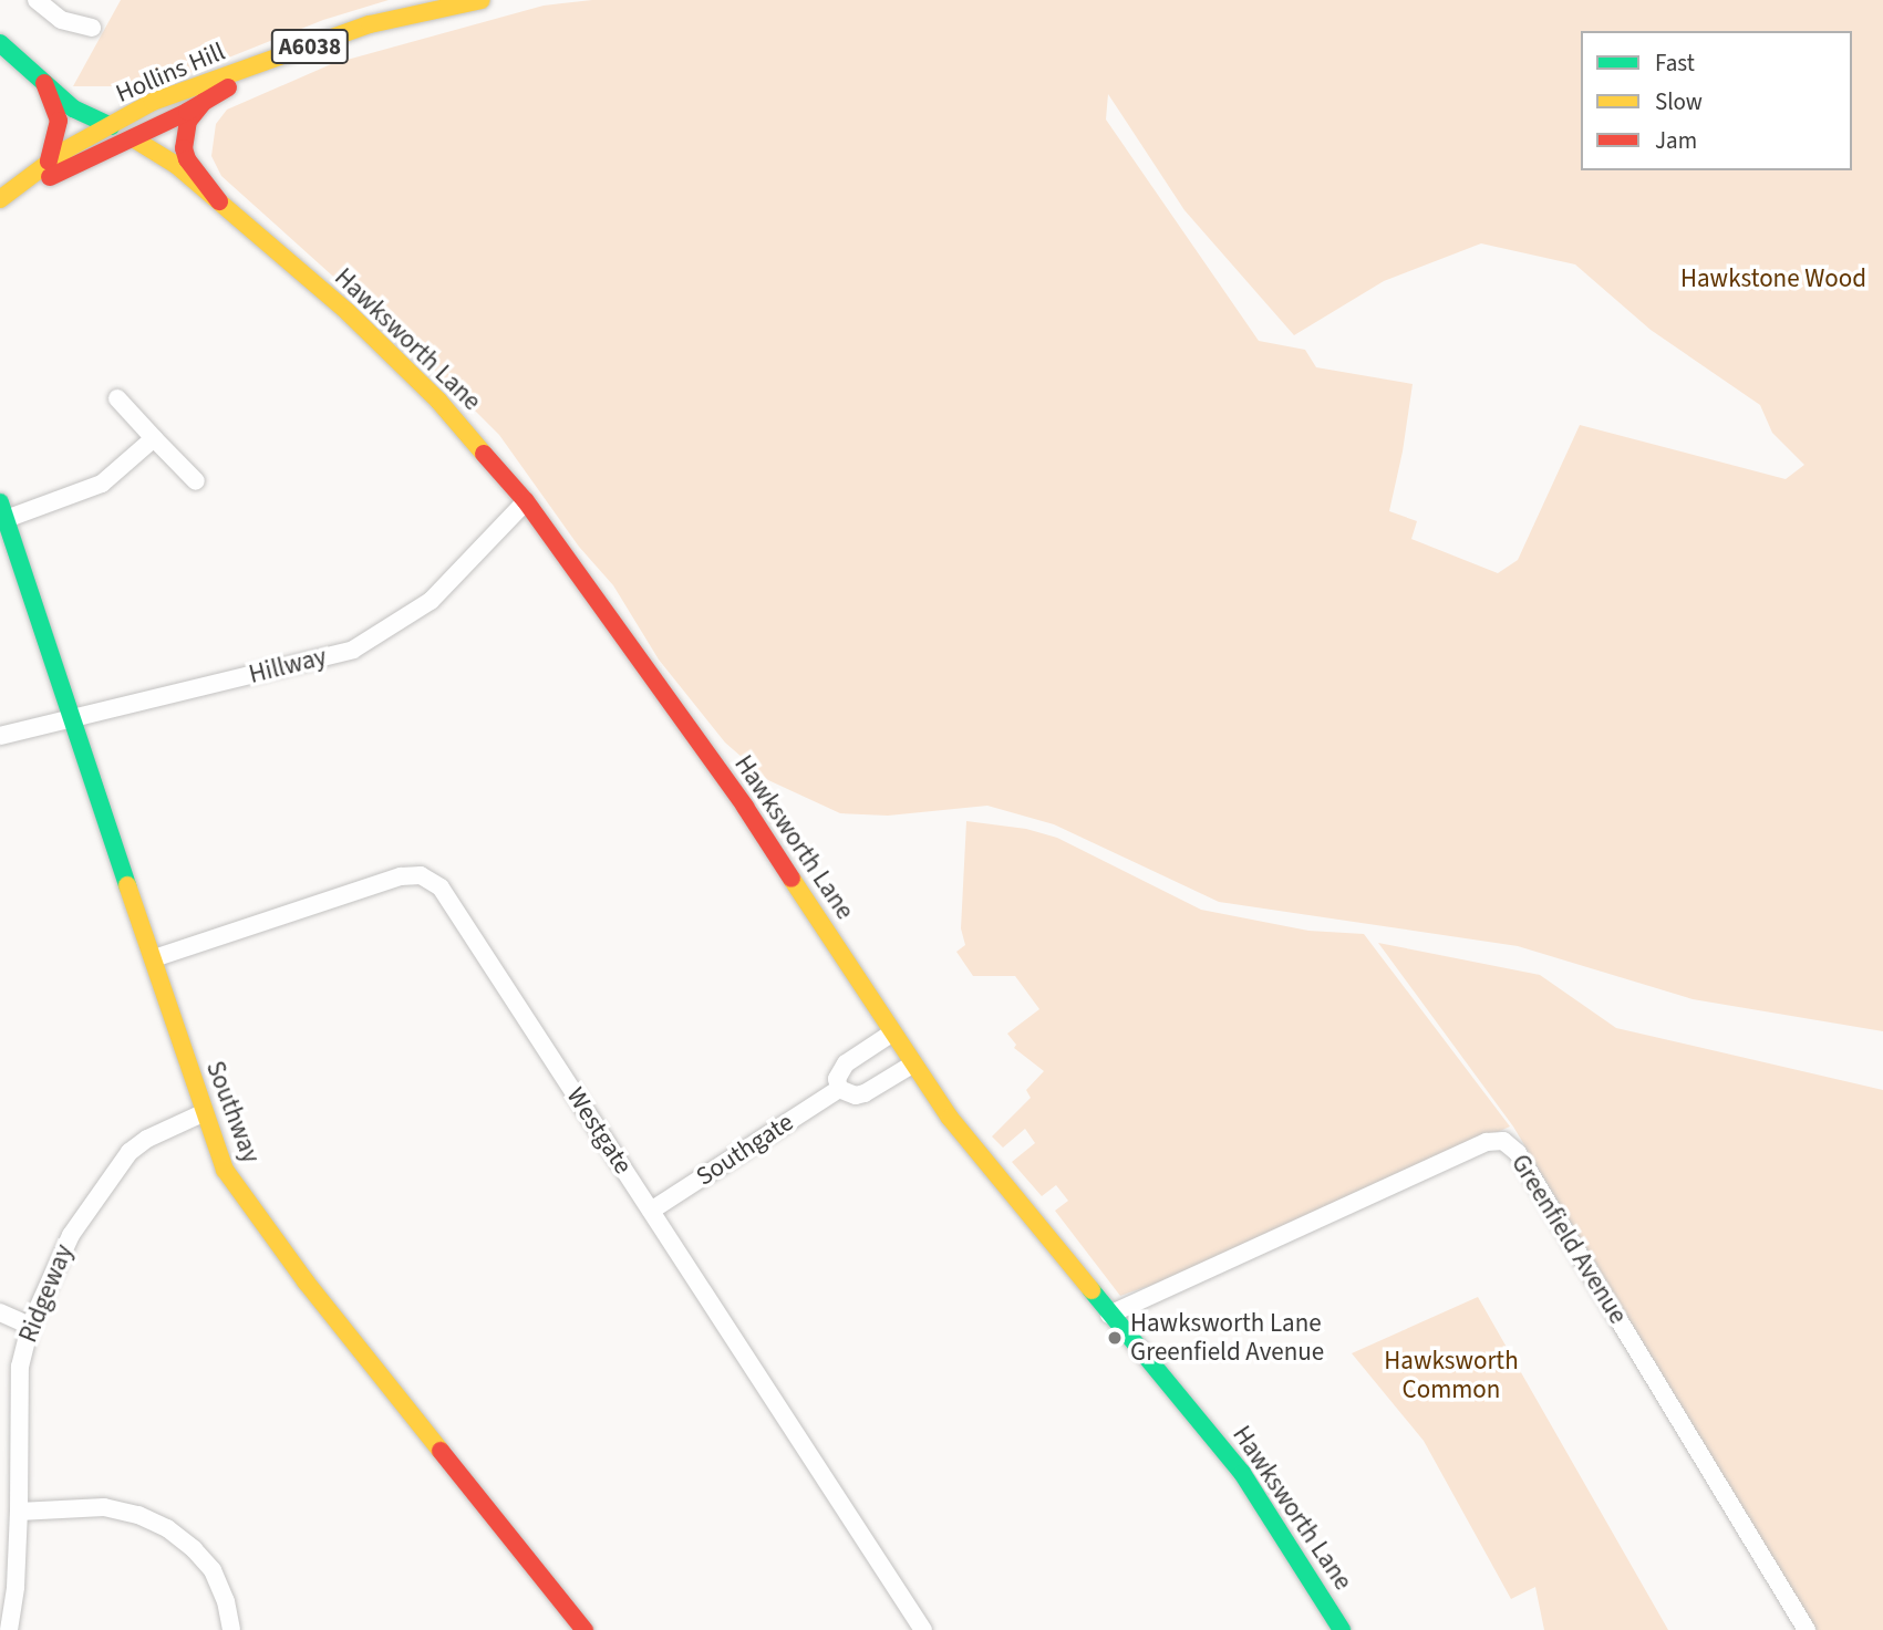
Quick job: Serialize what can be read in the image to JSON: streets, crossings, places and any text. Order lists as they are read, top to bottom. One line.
{"streets":{"street":["A6038","Hollins Hill","Hawksworth Lane","Hillway","Southway","Westgate","Southgate","Greenfield Avenue","Ridgeway"]},"crossings":[["A6038","Hollins Hill"],["A6038","Hawksworth Lane"],["Hollins Hill","Hawksworth Lane"],["Hawksworth Lane","Hillway"],["Hawksworth Lane","Greenfield Avenue"],["Hillway","Southway"],["Southway","Westgate"],["Southway","Ridgeway"],["Westgate","Southgate"]],"parks":["Hawkstone Wood","Hawksworth Common"],"places":["Hawksworth Lane Greenfield Avenue"],"legend":["Fast","Slow","Jam"]}
